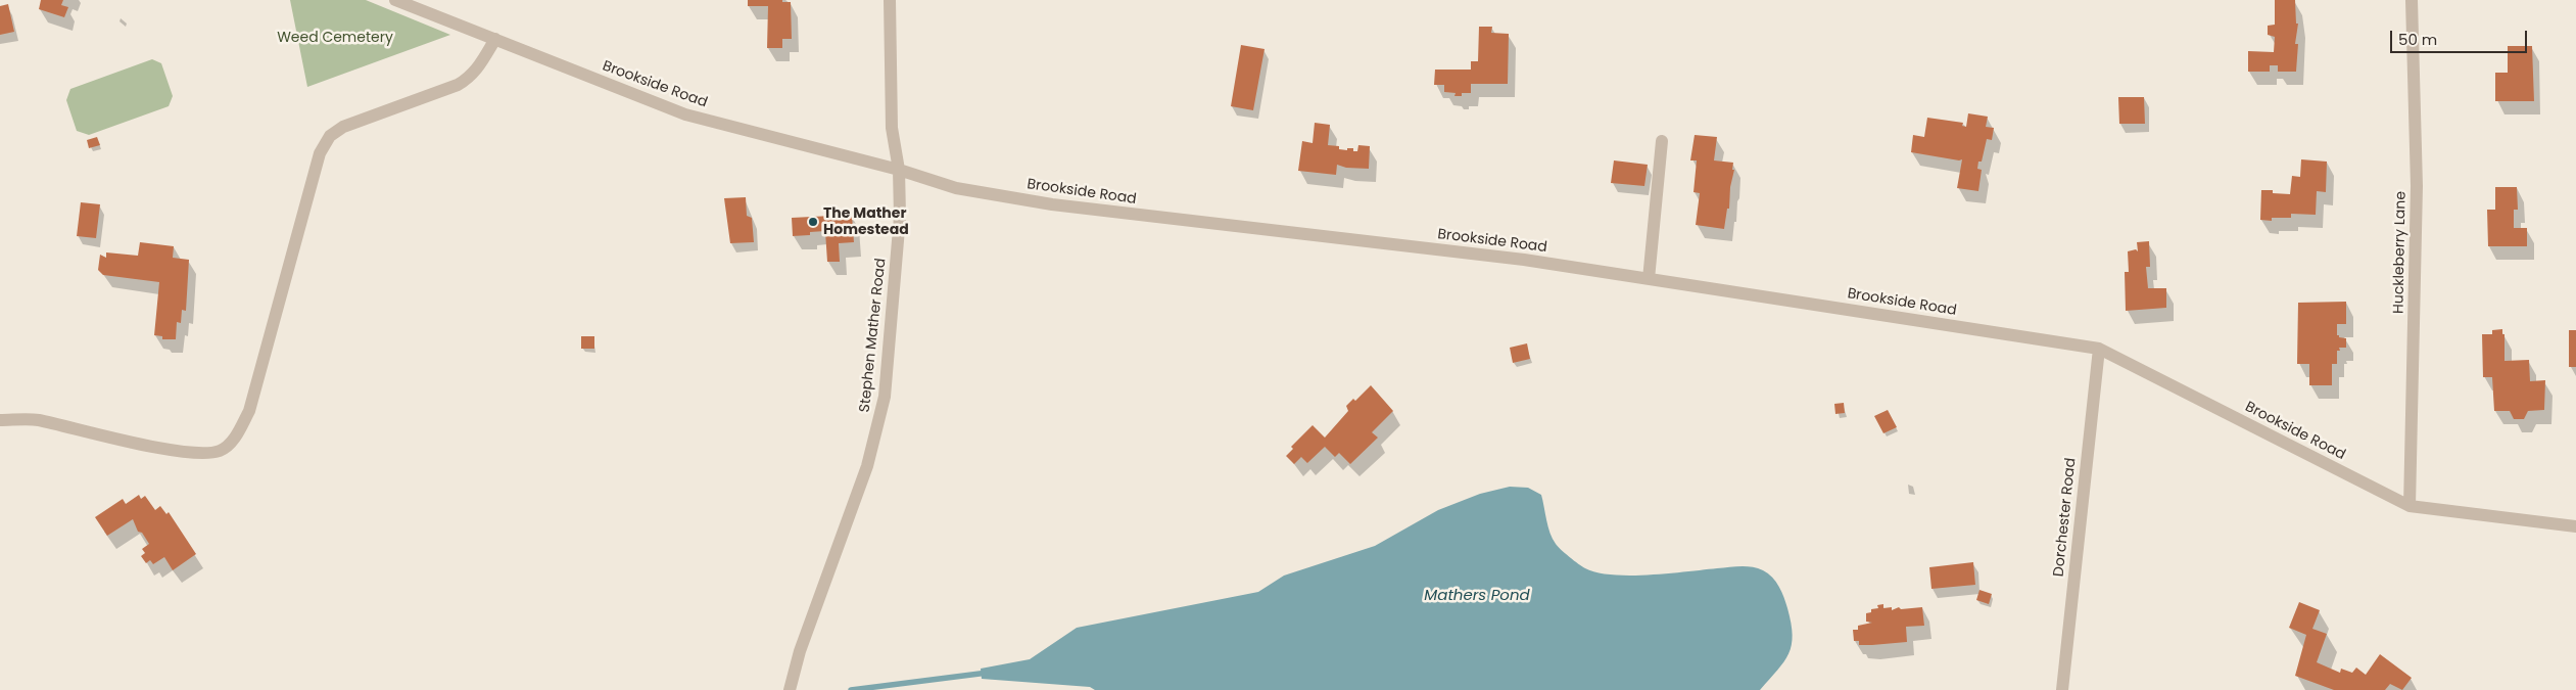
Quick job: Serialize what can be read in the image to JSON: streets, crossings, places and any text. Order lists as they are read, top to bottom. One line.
{"streets":{"street":["Brookside Road","Huckleberry Lane","Stephen Mather Road","Dorchester Road"]},"crossings":[["Brookside Road","Huckleberry Lane"],["Brookside Road","Stephen Mather Road"],["Brookside Road","Dorchester Road"]],"water":["Mathers Pond"],"parks":["Weed Cemetery"],"places":["The Mather Homestead"],"scale_bar":"50 m"}
